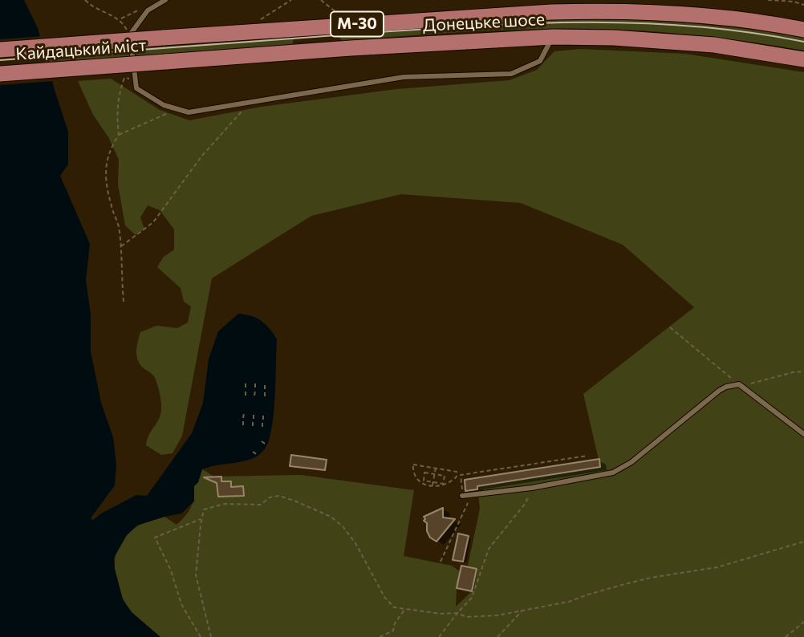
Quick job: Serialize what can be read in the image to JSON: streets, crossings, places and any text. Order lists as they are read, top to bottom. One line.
{"streets":{"highway":["Донецьке шосе","М-30","Кайдацький міст"]},"crossings":[["Донецьке шосе","Кайдацький міст"]]}
